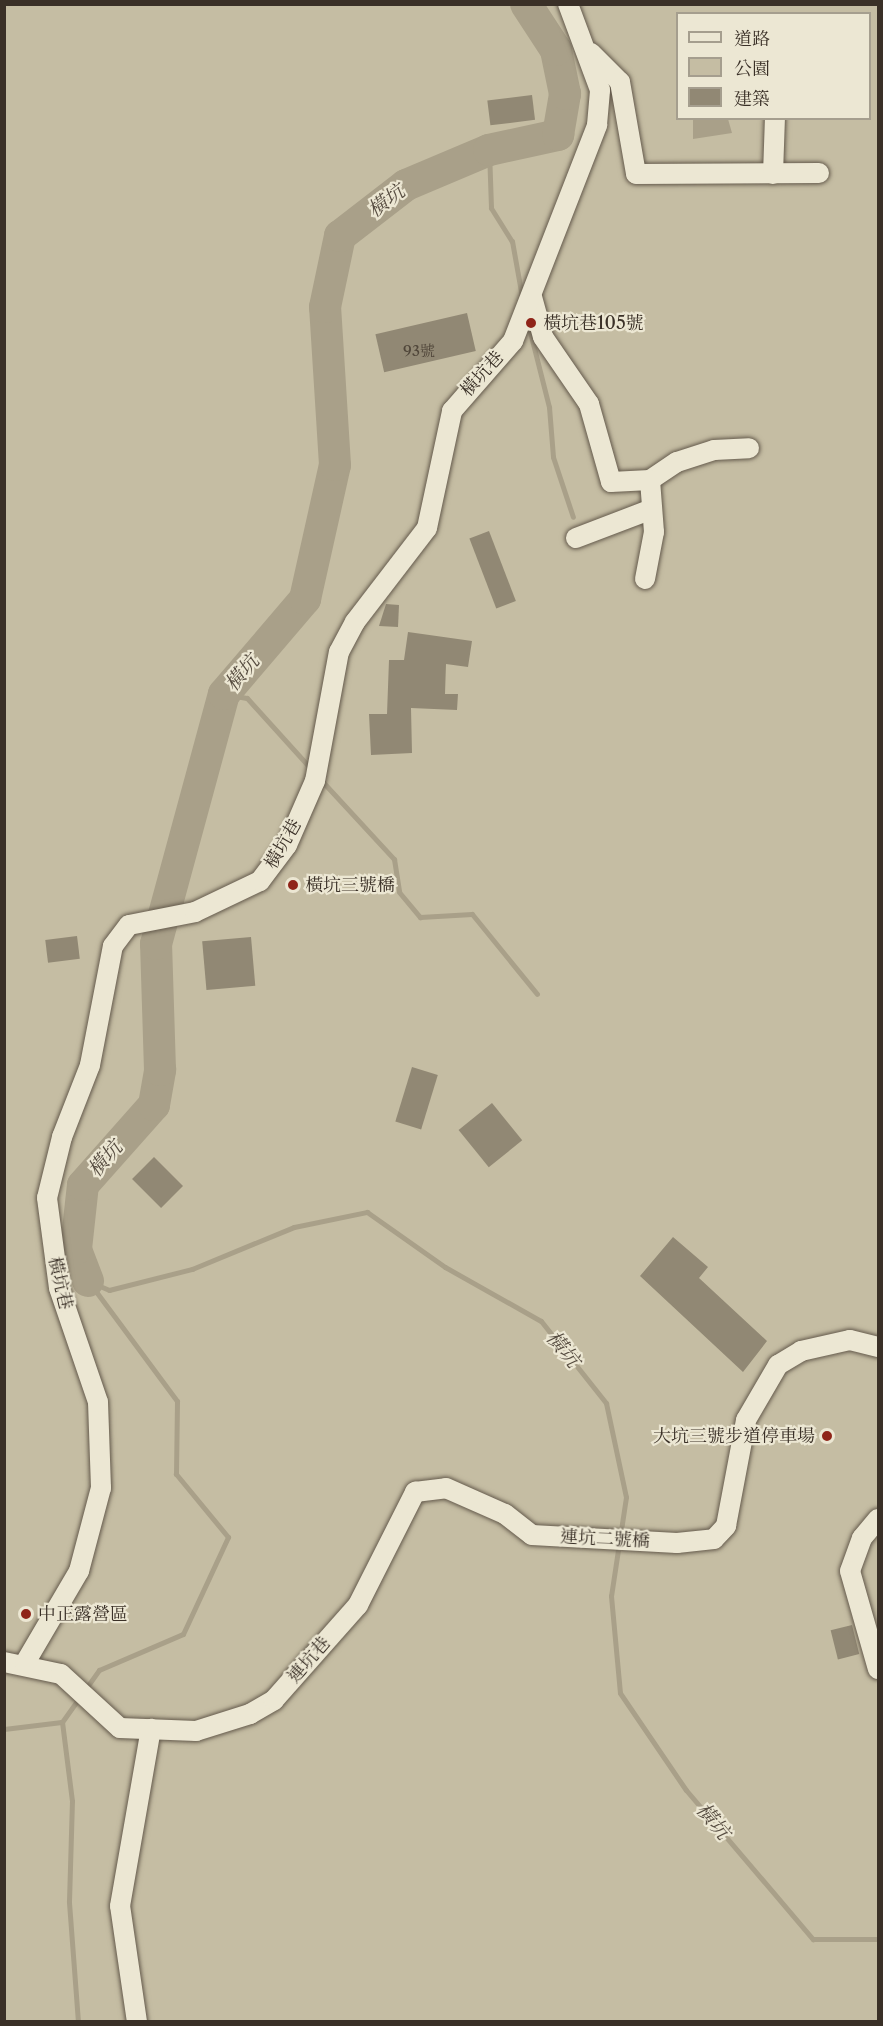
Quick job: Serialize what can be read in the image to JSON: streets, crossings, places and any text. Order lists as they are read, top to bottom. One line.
{"streets":{"street":["橫坑巷","連坑二號橋","連坑巷"]},"crossings":[["橫坑巷","連坑巷"],["連坑二號橋","連坑巷"]],"water":["橫坑"],"places":["橫坑巷105號","橫坑三號橋","大坑三號步道停車場","中正露營區"],"house_numbers":["93號"],"legend":["道路","公園","建築"]}
